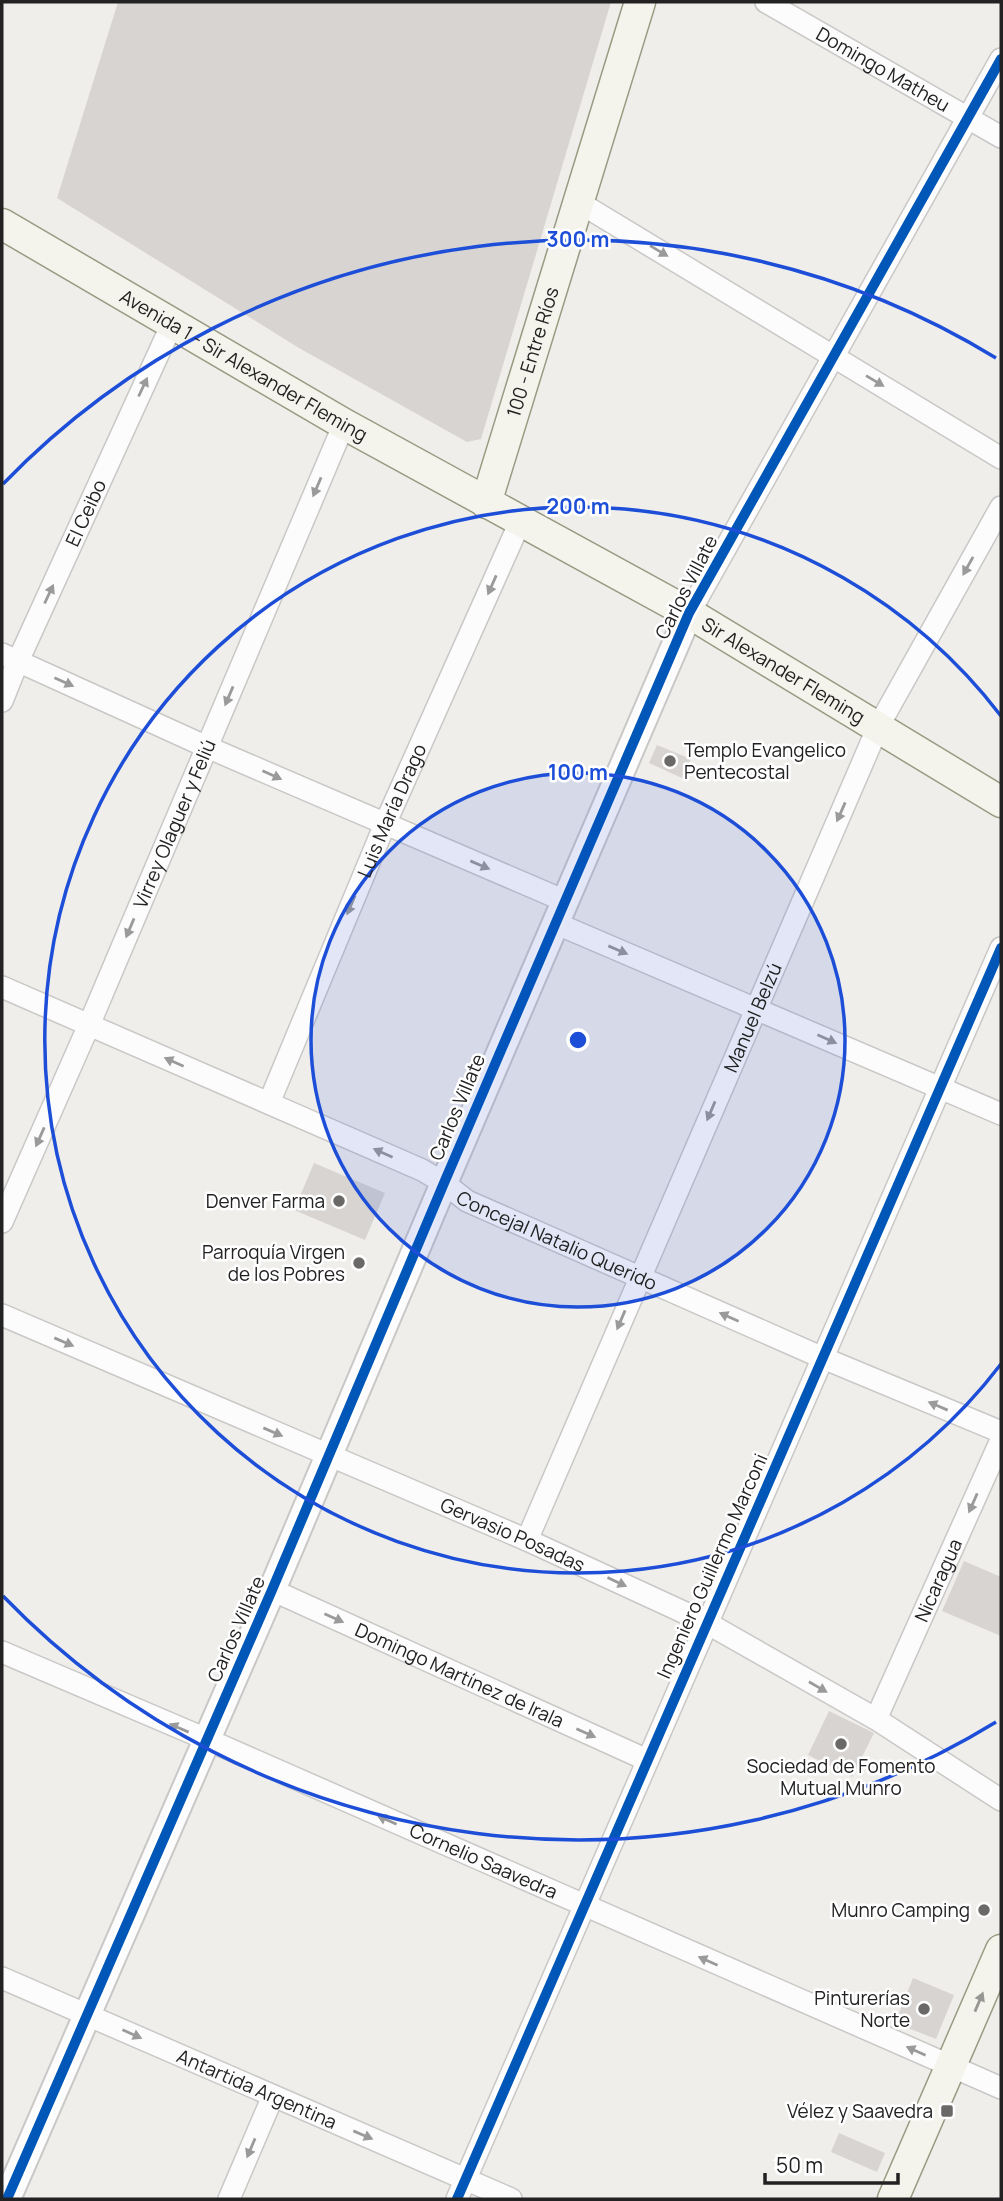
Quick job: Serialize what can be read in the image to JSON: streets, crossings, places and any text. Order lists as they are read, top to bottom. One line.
{"streets":{"main road":["100 - Entre Ríos","Avenida 1 - Sir Alexander Fleming","Sir Alexander Fleming"],"street":["Domingo Matheu","El Ceibo","Carlos Villate","Luis María Drago","Virrey Olaguer y Feliú","Manuel Belzú","Concejal Natalio Querido","Gervasio Posadas","Ingeniero Guillermo Marconi","Nicaragua","Domingo Martínez de Irala","Cornelio Saavedra","Antartida Argentina"]},"crossings":[["Domingo Matheu","Carlos Villate"],["100 - Entre Ríos","Avenida 1 - Sir Alexander Fleming"],["100 - Entre Ríos","Sir Alexander Fleming"],["Avenida 1 - Sir Alexander Fleming","El Ceibo"],["Avenida 1 - Sir Alexander Fleming","Sir Alexander Fleming"],["Avenida 1 - Sir Alexander Fleming","Virrey Olaguer y Feliú"],["Carlos Villate","Sir Alexander Fleming"],["Carlos Villate","Concejal Natalio Querido"],["Carlos Villate","Gervasio Posadas"],["Carlos Villate","Domingo Martínez de Irala"],["Carlos Villate","Cornelio Saavedra"],["Carlos Villate","Antartida Argentina"],["Sir Alexander Fleming","Luis María Drago"],["Sir Alexander Fleming","Manuel Belzú"],["Luis María Drago","Concejal Natalio Querido"],["Virrey Olaguer y Feliú","Concejal Natalio Querido"],["Manuel Belzú","Concejal Natalio Querido"],["Manuel Belzú","Gervasio Posadas"],["Concejal Natalio Querido","Ingeniero Guillermo Marconi"],["Gervasio Posadas","Ingeniero Guillermo Marconi"],["Gervasio Posadas","Nicaragua"],["Ingeniero Guillermo Marconi","Domingo Martínez de Irala"],["Ingeniero Guillermo Marconi","Cornelio Saavedra"],["Ingeniero Guillermo Marconi","Antartida Argentina"]],"one_way":["El Ceibo","Luis María Drago","Virrey Olaguer y Feliú","Manuel Belzú","Concejal Natalio Querido","Gervasio Posadas","Nicaragua","Domingo Martínez de Irala","Cornelio Saavedra","Antartida Argentina"],"places":{"other":["Templo Evangelico Pentecostal","Denver Farma","Parroquía Virgen de los Pobres","Sociedad de Fomento Mutual Munro","Munro Camping","Pinturerías Norte"],"transit":["Vélez y Saavedra"]},"scale_bar":"50 m","rings":["300 m","200 m","100 m"]}
